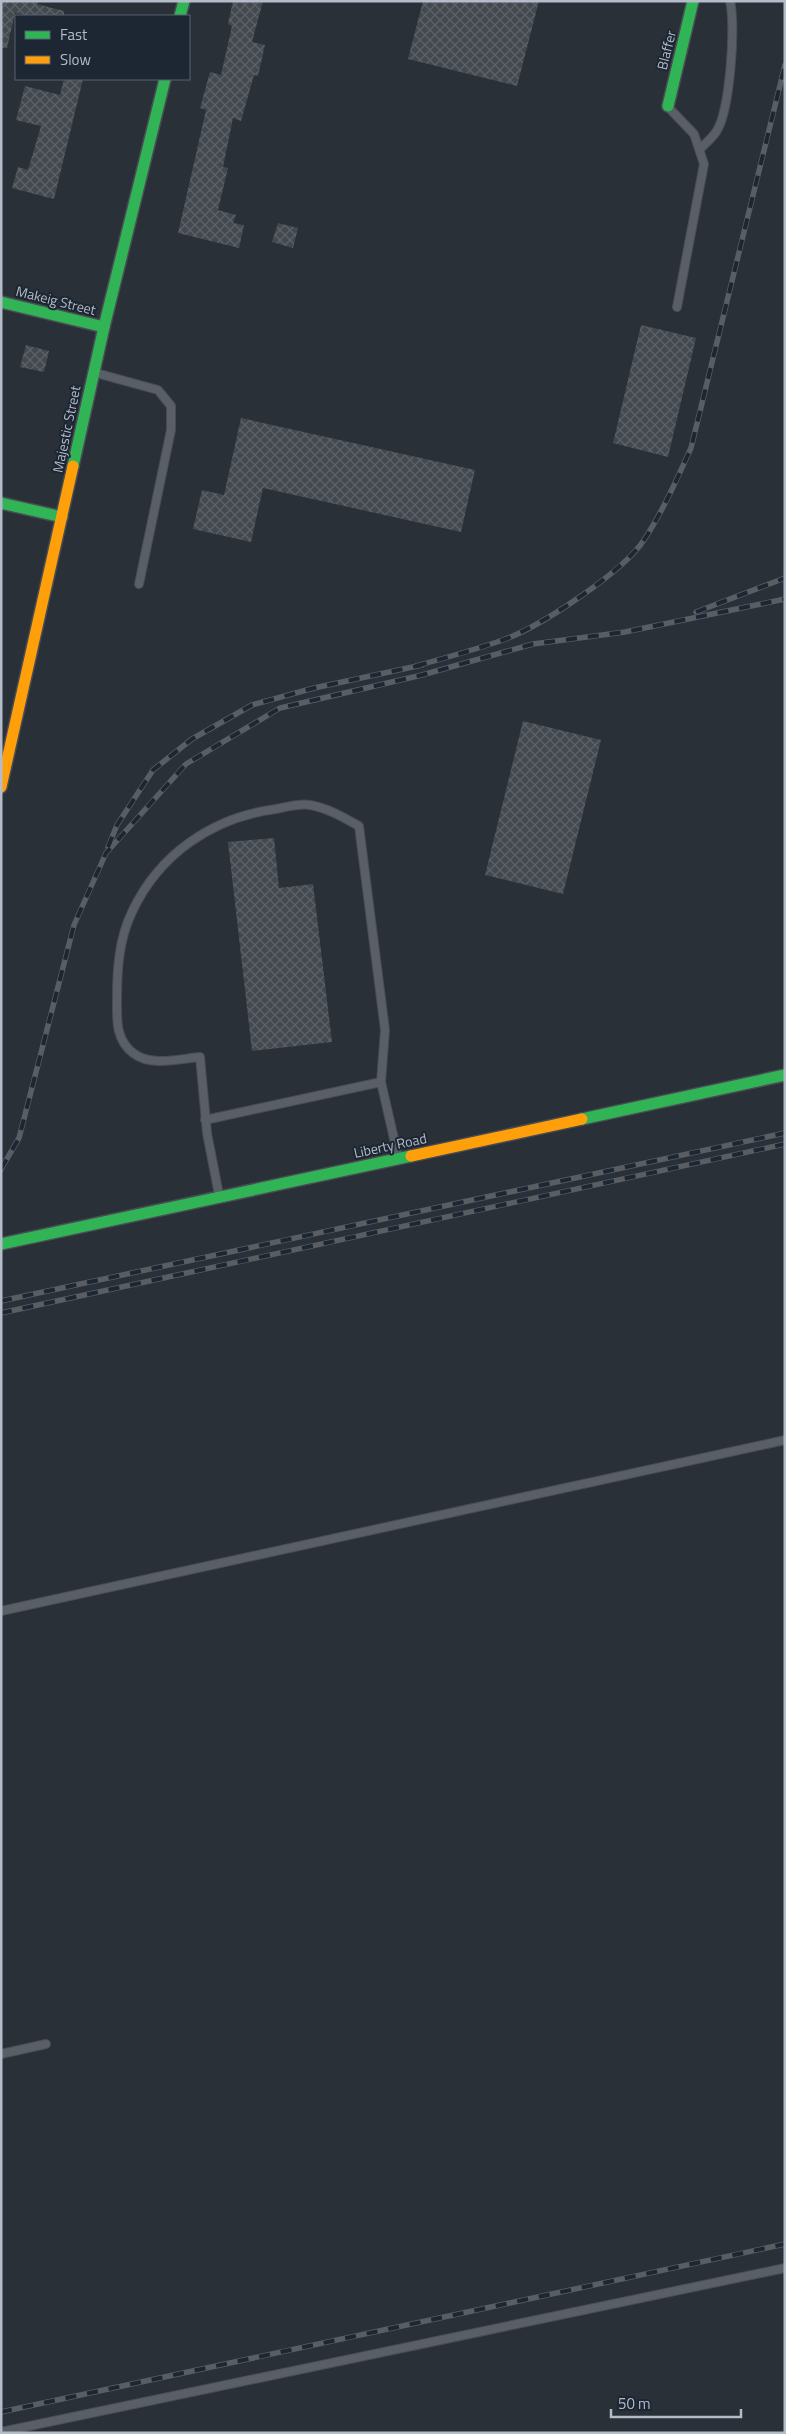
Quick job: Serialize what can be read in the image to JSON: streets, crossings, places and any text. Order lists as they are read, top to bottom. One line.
{"streets":{"street":["Blaffer","Makeig Street","Majestic Street","Liberty Road"]},"crossings":[["Makeig Street","Majestic Street"]],"legend":["Fast","Slow"],"scale_bar":"50 m"}
